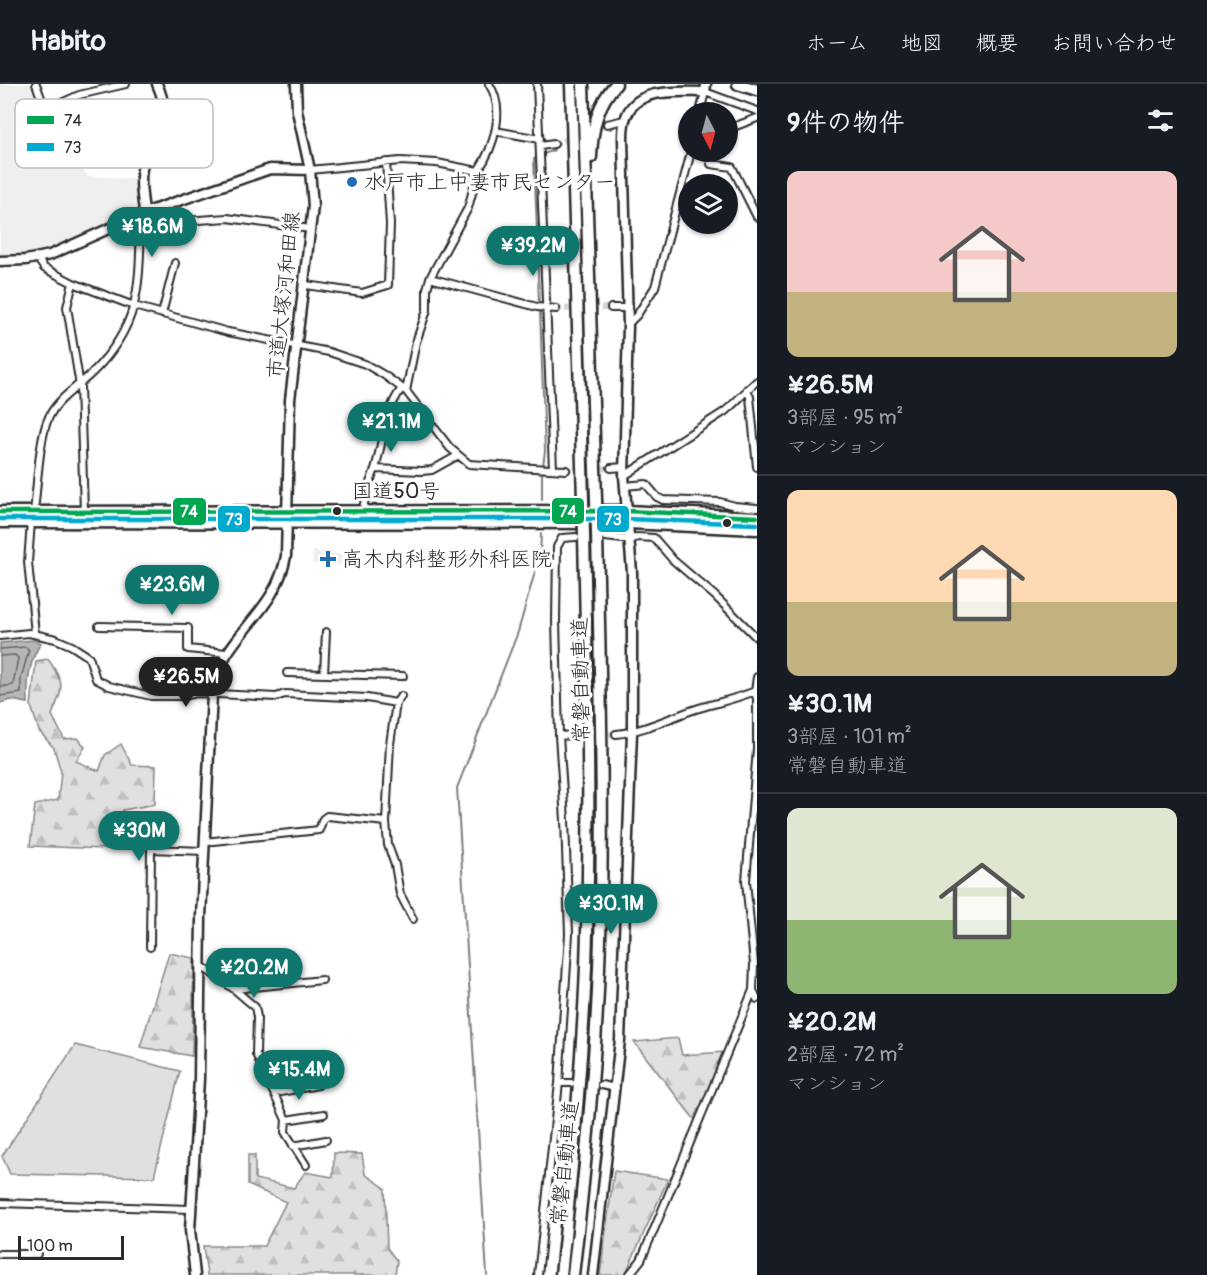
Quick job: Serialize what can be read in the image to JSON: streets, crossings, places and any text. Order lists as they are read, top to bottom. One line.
{"streets":{"highway":["国道50号","常磐自動車道"],"street":["市道大塚河和田線"]},"crossings":[["市道大塚河和田線","国道50号"]],"places":{"other":["水戸市上中妻市民センター"],"health":["高木内科整形外科医院"]},"lines":["transit line 74","transit line 73"],"legend":["74","73"],"scale_bar":"100 m","north":"bottom","page":{"header":"Habito","nav":["ホーム","地図","概要","お問い合わせ"],"heading":"9件の物件","list":[{"name":"¥26.5M","note":"3部屋 · 95 m² · マンション"},{"name":"¥30.1M","note":"3部屋 · 101 m² · 常磐自動車道"},{"name":"¥20.2M","note":"2部屋 · 72 m² · マンション"}],"price":["¥18.6M","¥39.2M","¥21.1M","¥23.6M","¥26.5M","¥30M","¥30.1M","¥20.2M","¥15.4M"],"scale":"100 m"}}
